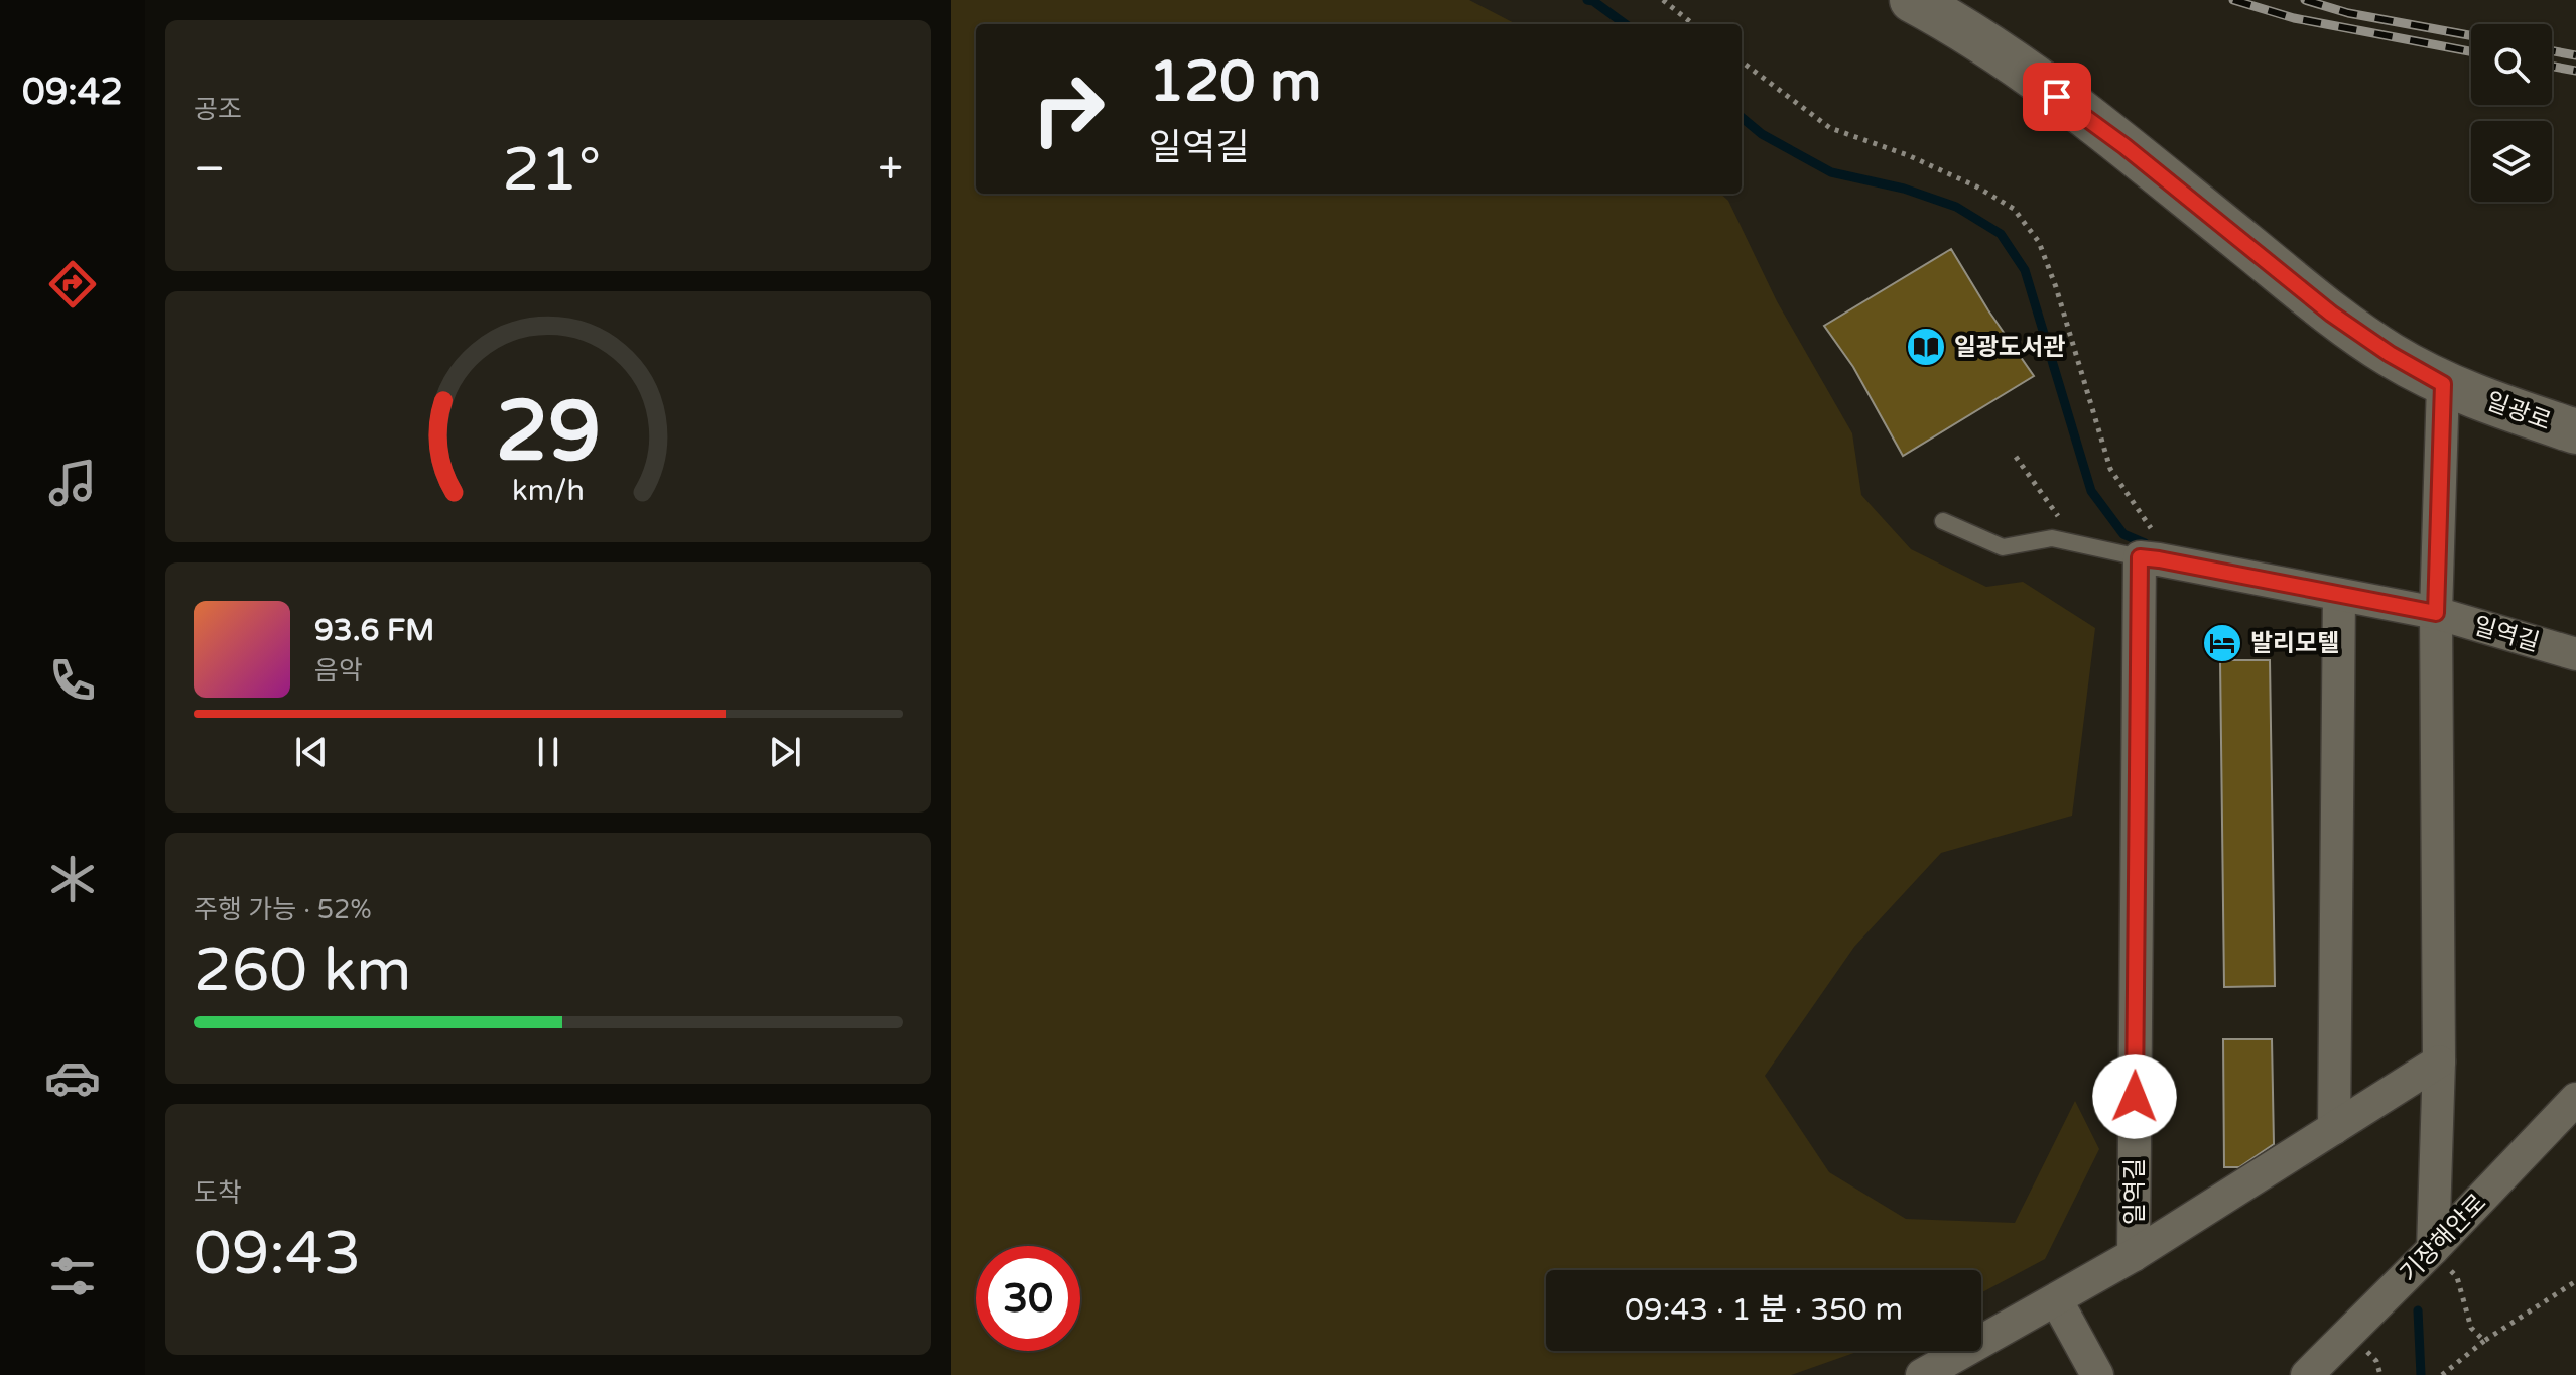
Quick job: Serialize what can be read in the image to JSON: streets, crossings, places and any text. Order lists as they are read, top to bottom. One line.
{"streets":{"main road":["일광로"],"street":["일역길","기장해안로"]},"crossings":[["일광로","일역길"]],"places":{"library":["일광도서관"],"hotel":["발리모텔"]},"page":{"tabs":"09:42","tile":["공조",["주행 가능 · 52%","260 km"],["도착","09:43"]],"turn":["120 m","일역길"],"heat":["−","21°","+"],"song":["93.6 FM","음악"],"limit":"30","trip":"09:43 · 1 분 · 350 m","gauge":["29","km/h"]}}
